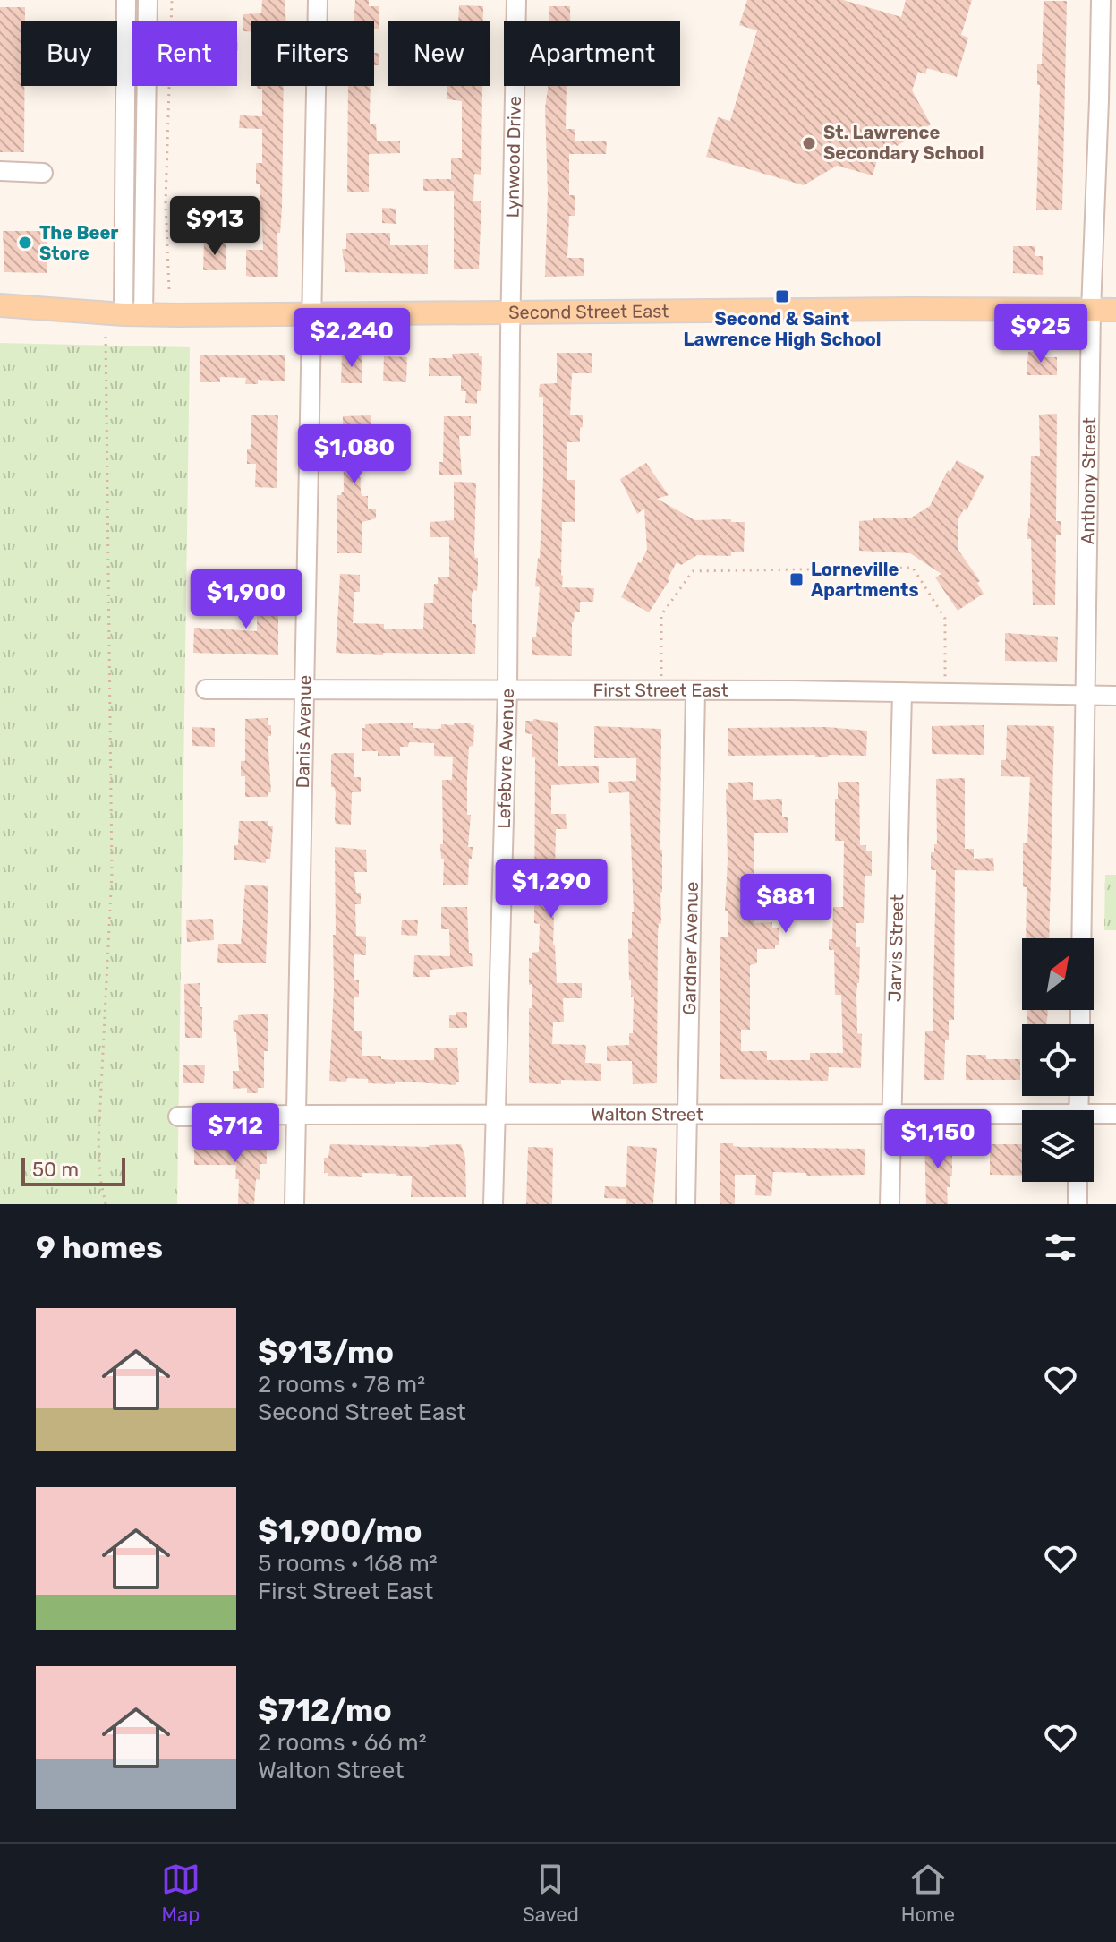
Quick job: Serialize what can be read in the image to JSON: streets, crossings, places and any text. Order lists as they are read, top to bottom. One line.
{"streets":{"main road":["Second Street East"],"street":["Lynwood Drive","Anthony Street","First Street East","Danis Avenue","Lefebvre Avenue","Gardner Avenue","Jarvis Street","Walton Street"]},"crossings":[["Lynwood Drive","Second Street East"],["Lynwood Drive","Lefebvre Avenue"],["Second Street East","Anthony Street"],["Second Street East","Danis Avenue"],["Second Street East","Lefebvre Avenue"],["Anthony Street","First Street East"],["First Street East","Danis Avenue"],["First Street East","Lefebvre Avenue"],["First Street East","Gardner Avenue"],["First Street East","Jarvis Street"],["Danis Avenue","Walton Street"],["Lefebvre Avenue","Walton Street"],["Gardner Avenue","Walton Street"],["Jarvis Street","Walton Street"]],"places":{"other":["St. Lawrence Secondary School","The Beer Store"],"transit":["Second & Saint Lawrence High School","Lorneville Apartments"]},"scale_bar":"50 m","north":"top right","page":{"chip":["Buy","Rent","Filters","New","Apartment"],"price":["$913","$925","$2,240","$1,080","$1,900","$1,290","$881","$712","$1,150"],"scale":"50 m","heading":"9 homes","list":[{"name":"$913/mo","note":"2 rooms · 78 m² · Second Street East"},{"name":"$1,900/mo","note":"5 rooms · 168 m² · First Street East"},{"name":"$712/mo","note":"2 rooms · 66 m² · Walton Street"}],"tabs":["Map","Saved","Home"]}}
